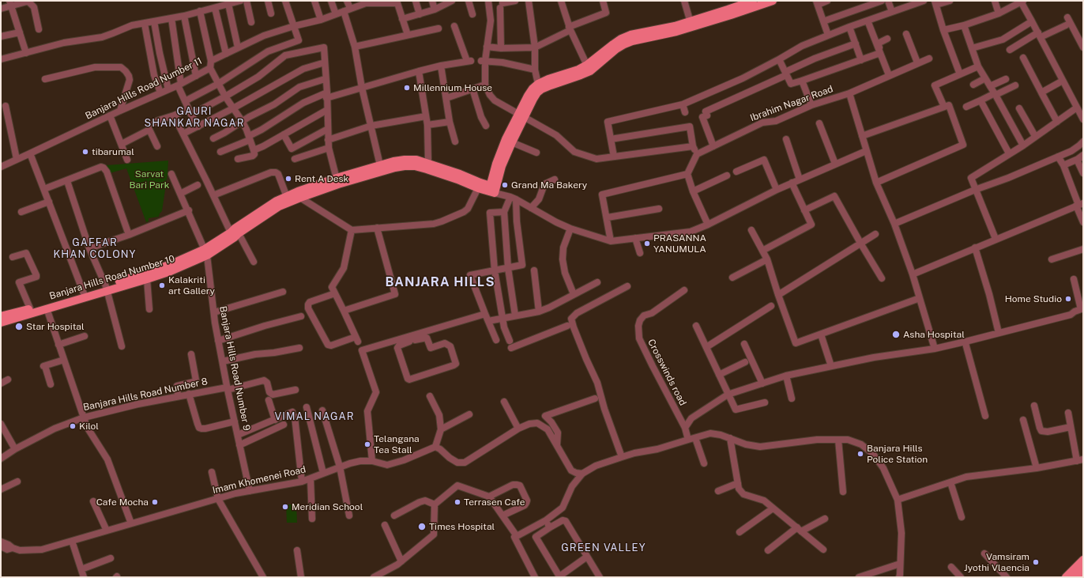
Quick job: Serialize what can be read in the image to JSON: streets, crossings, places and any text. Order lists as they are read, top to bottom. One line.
{"streets":{"main road":["Banjara Hills Road Number 10"],"street":["Banjara Hills Road Number 11","Ibrahim Nagar Road","Banjara Hills Road Number 9","Crosswinds road","Banjara Hills Road Number 8","Imam Khomenei Road"]},"crossings":[["Banjara Hills Road Number 10","Banjara Hills Road Number 9"],["Banjara Hills Road Number 9","Banjara Hills Road Number 8"],["Banjara Hills Road Number 9","Imam Khomenei Road"]],"districts":["GAURI SHANKAR NAGAR","GAFFAR KHAN COLONY","BANJARA HILLS","VIMAL NAGAR","GREEN VALLEY"],"parks":["Sarvat Bari Park"],"places":["Millennium House","tibarumal","Rent A Desk","Grand Ma Bakery","PRASANNA YANUMULA","Kalakriti art Gallery","Home Studio","Star Hospital","Asha Hospital","Kilol","Telangana Tea Stall","Banjara Hills Police Station","Cafe Mocha","Terrasen Cafe","Meridian School","Times Hospital","Vamsiram Jyothi Vlaencia"]}
